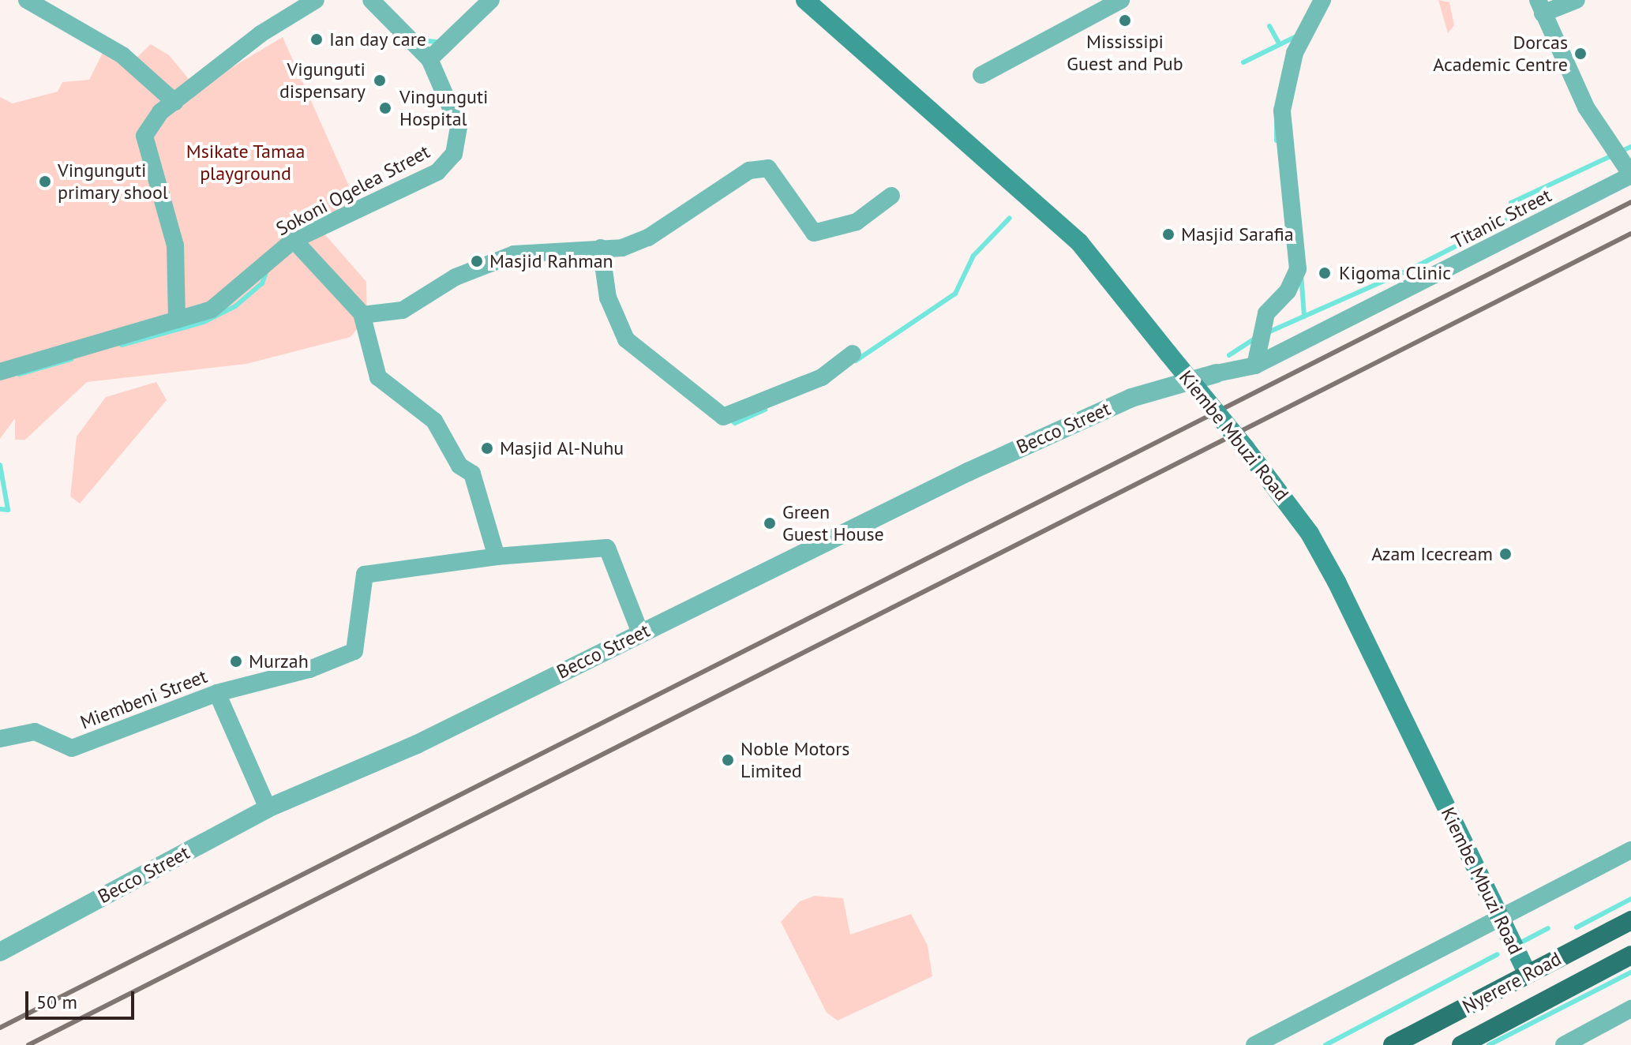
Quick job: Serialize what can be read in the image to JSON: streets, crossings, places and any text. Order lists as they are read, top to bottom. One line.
{"streets":{"highway":["Nyerere Road"],"main road":["Kiembe Mbuzi Road"],"street":["Sokoni Ogelea Street","Titanic Street","Becco Street","Miembeni Street"]},"crossings":[["Titanic Street","Becco Street"],["Kiembe Mbuzi Road","Nyerere Road"]],"parks":["Msikate Tamaa playground"],"places":["Mississipi Guest and Pub","Ian day care","Dorcas Academic Centre","Vigunguti dispensary","Vingunguti Hospital","Vingunguti primary shool","Masjid Sarafia","Masjid Rahman","Kigoma Clinic","Masjid Al-Nuhu","Green Guest House","Azam Icecream","Murzah","Noble Motors Limited"],"scale_bar":"50 m"}
